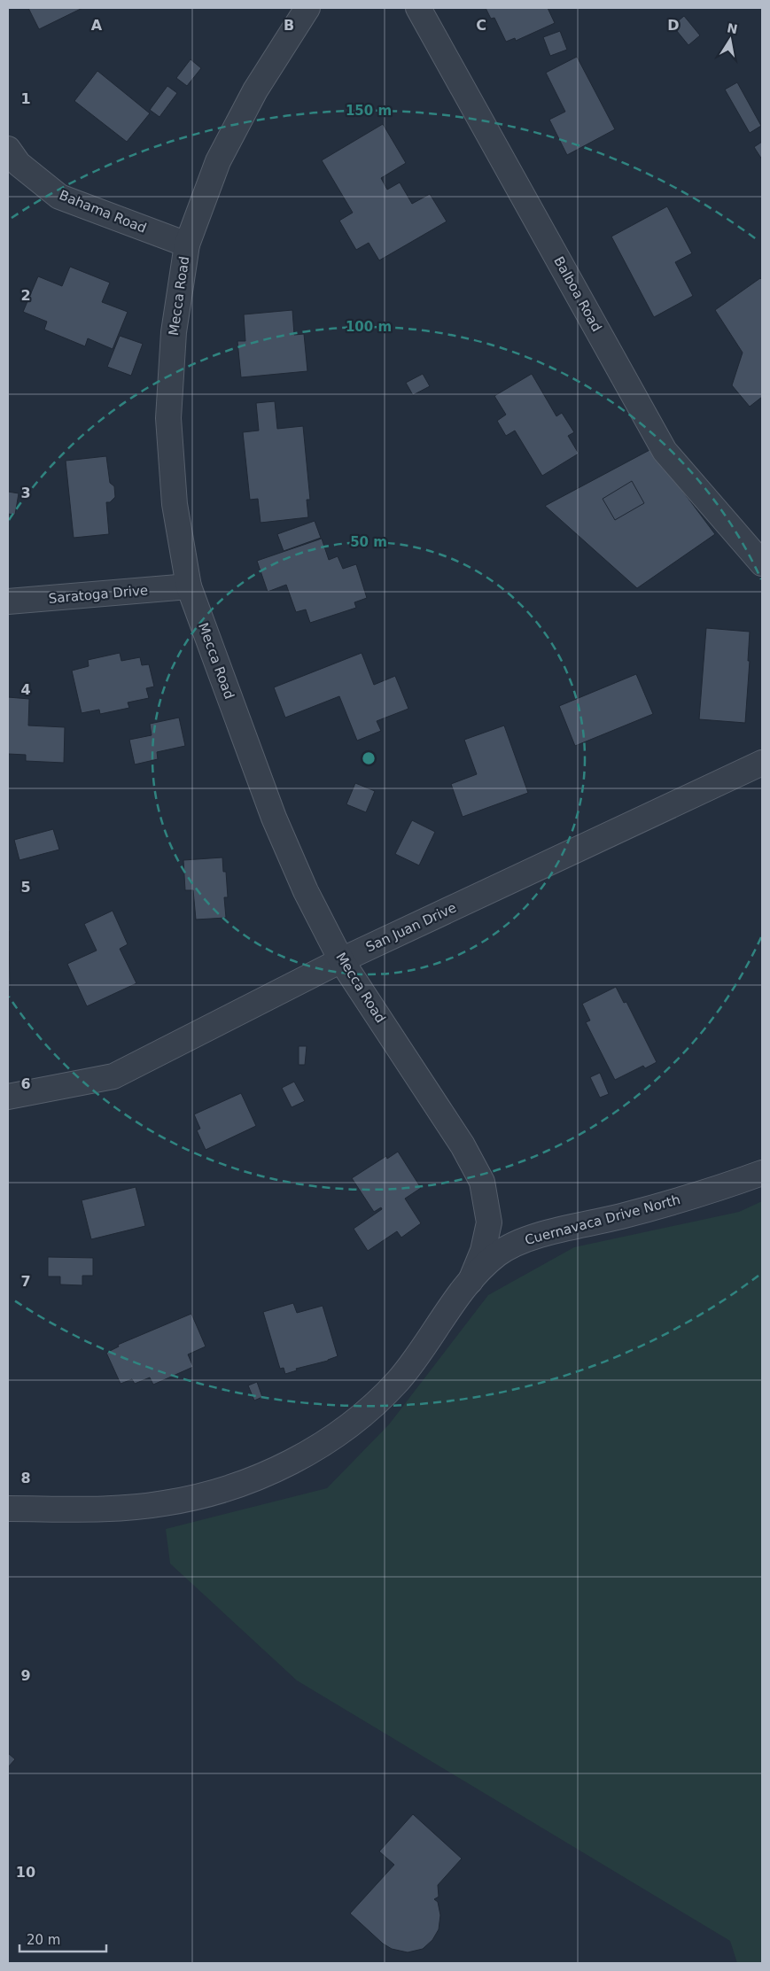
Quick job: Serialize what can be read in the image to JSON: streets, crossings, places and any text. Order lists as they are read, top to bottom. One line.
{"streets":{"street":["Bahama Road","Balboa Road","Mecca Road","Saratoga Drive","San Juan Drive","Cuernavaca Drive North"]},"crossings":[["Bahama Road","Mecca Road"],["Mecca Road","Saratoga Drive"],["Mecca Road","San Juan Drive"],["Mecca Road","Cuernavaca Drive North"]],"scale_bar":"20 m","north":"top","grid":{"columns":["A","B","C","D"],"rows":["1","2","3","4","5","6","7","8","9","10"]},"rings":["150 m","100 m","50 m"]}
